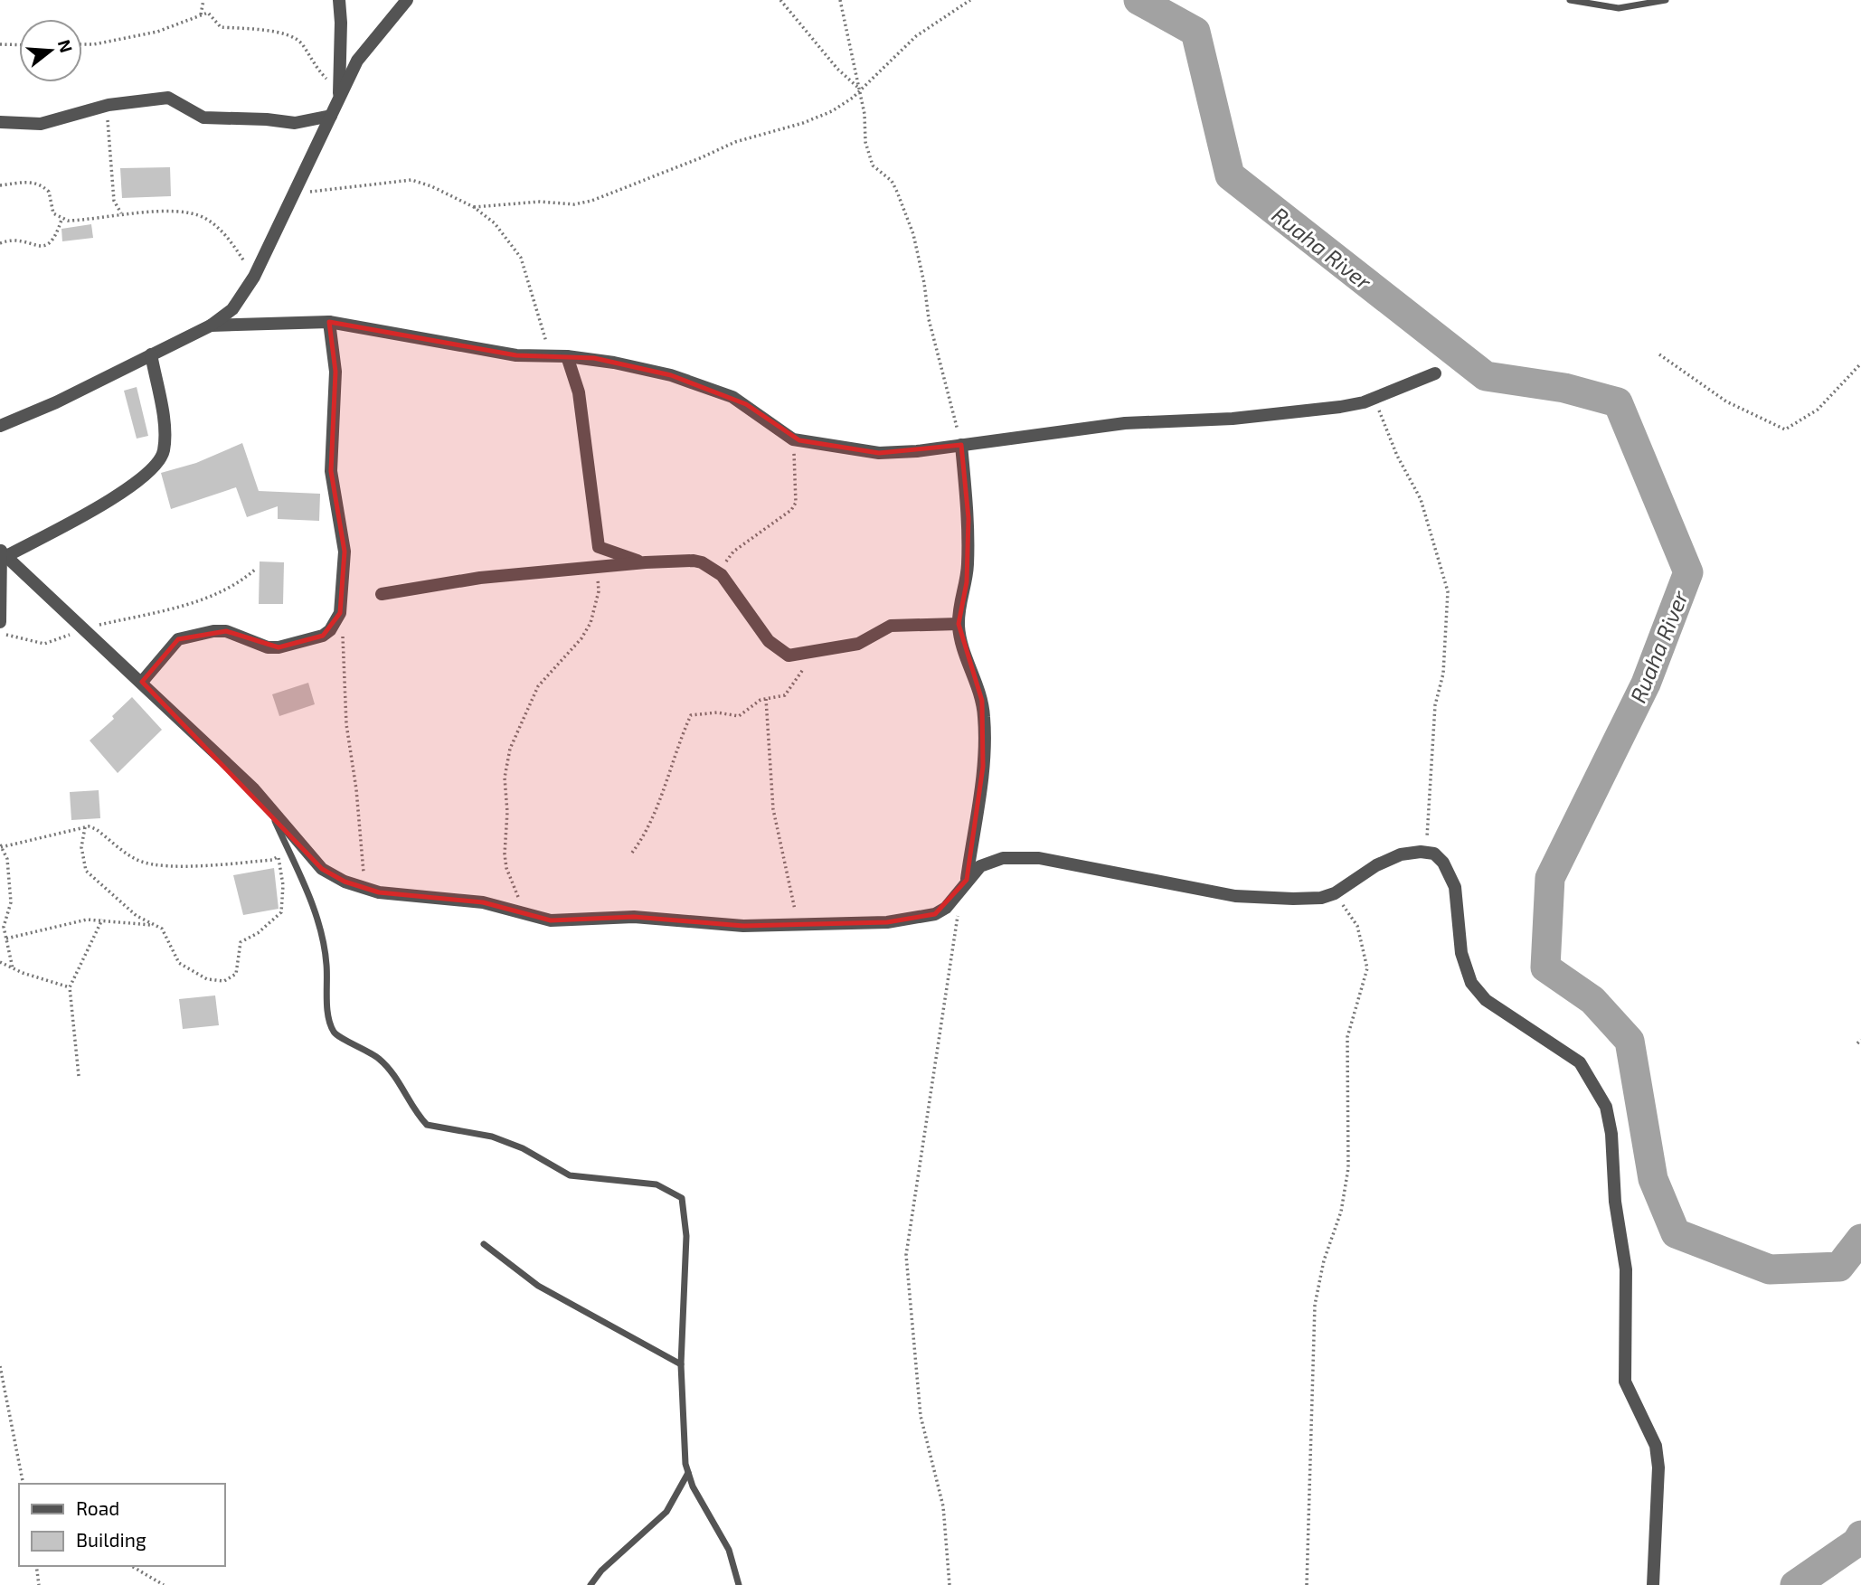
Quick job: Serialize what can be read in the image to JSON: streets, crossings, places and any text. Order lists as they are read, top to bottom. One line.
{"water":["Ruaha River"],"legend":["Road","Building"],"north":"right"}
